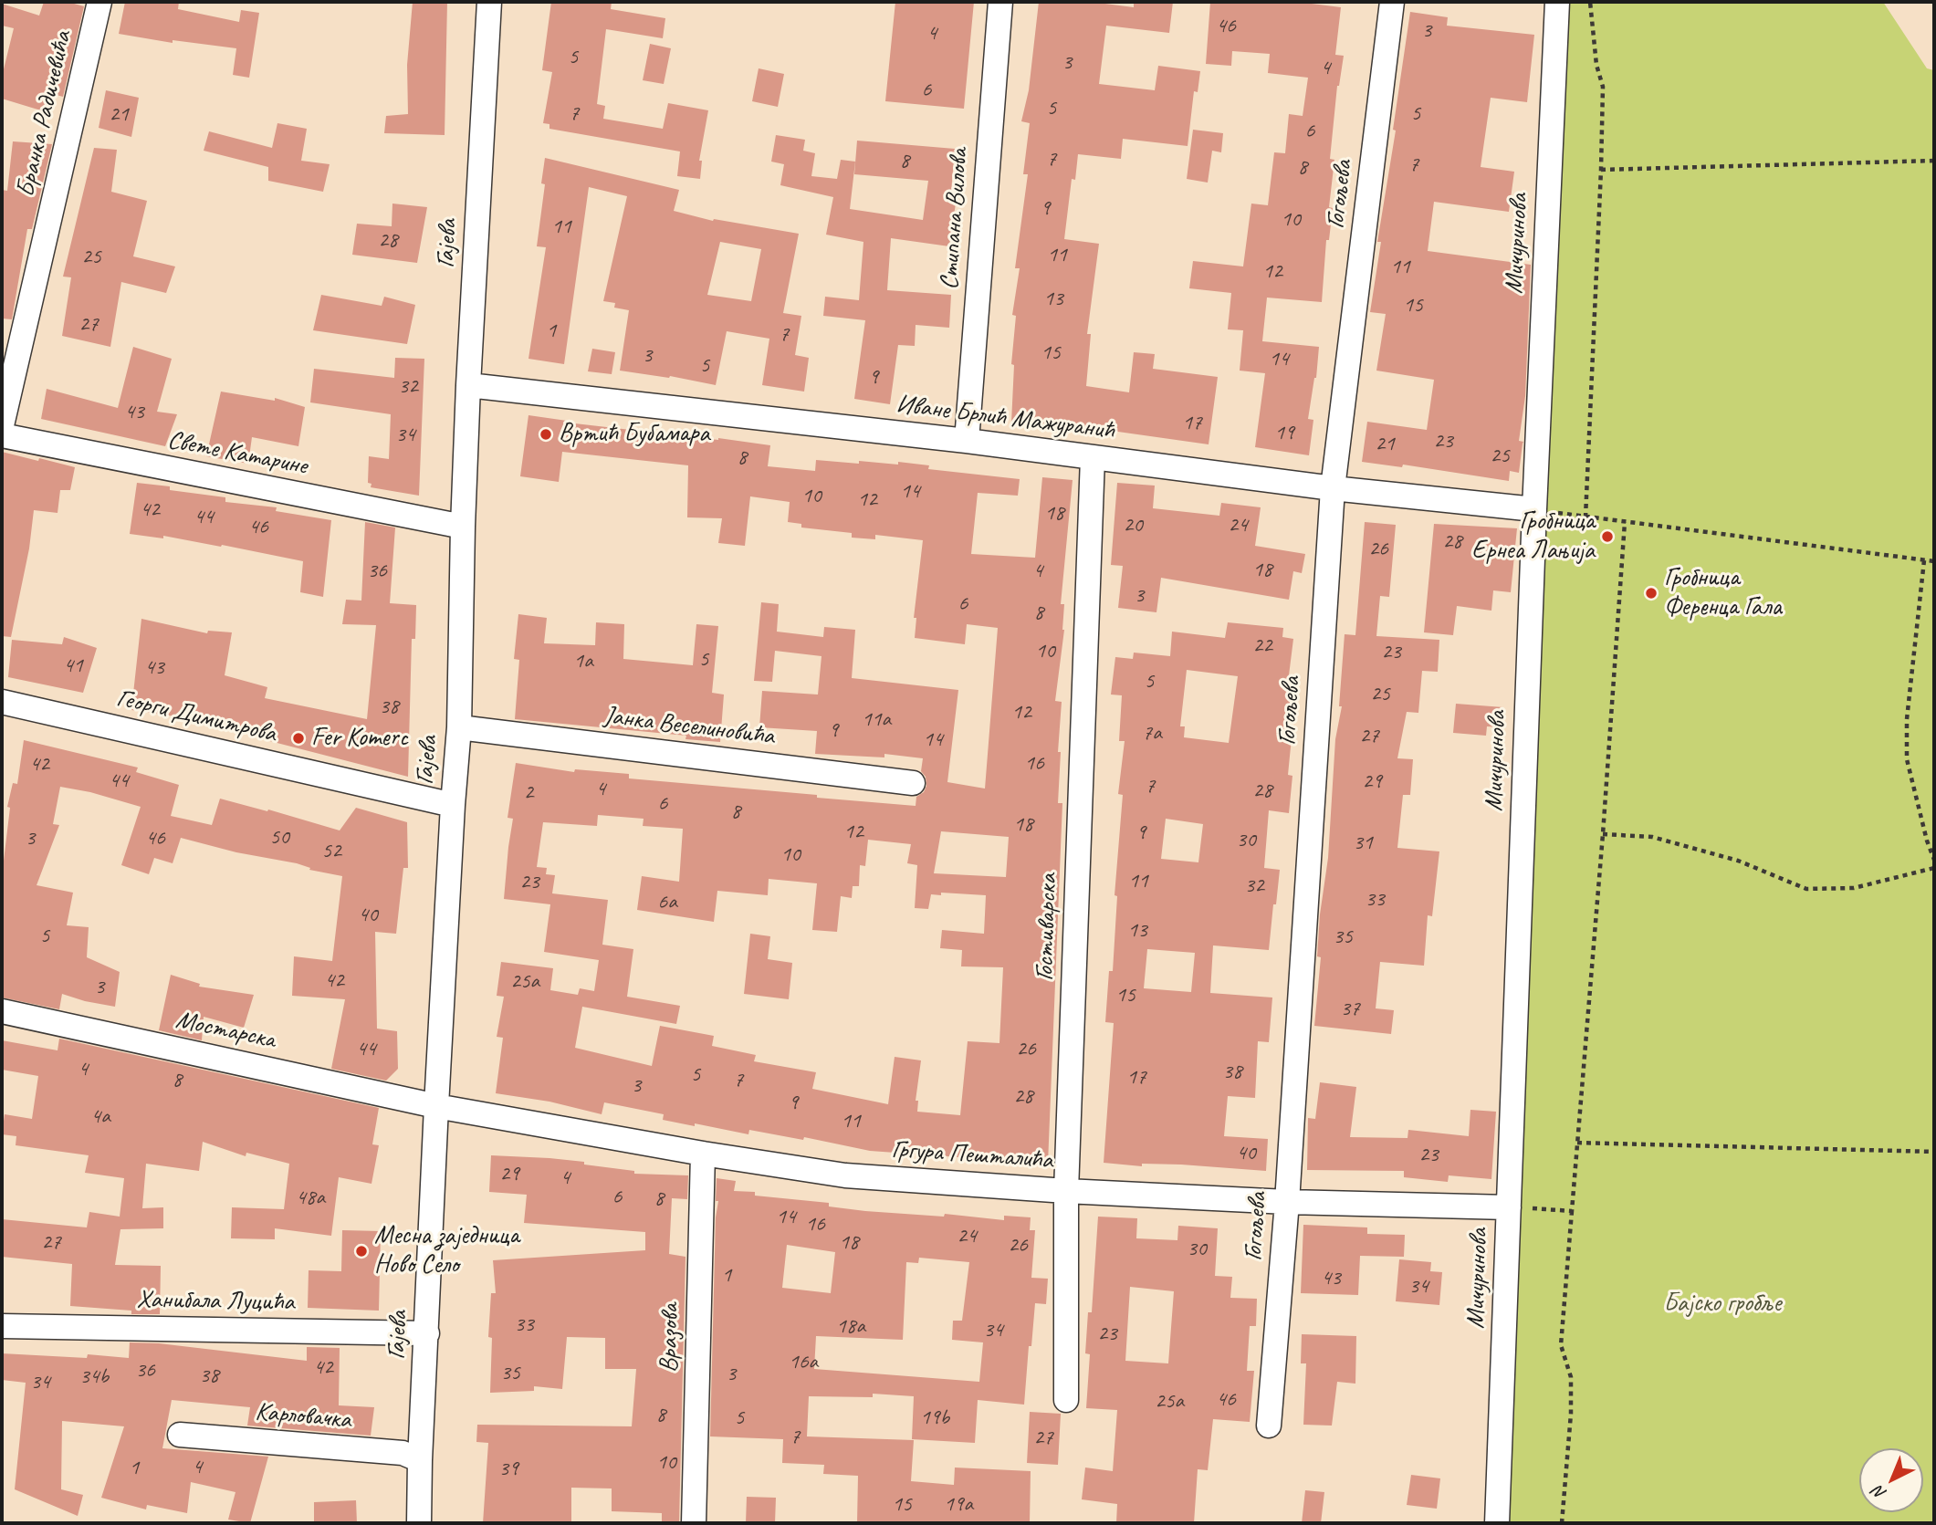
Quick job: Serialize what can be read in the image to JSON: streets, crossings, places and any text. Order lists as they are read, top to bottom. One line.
{"streets":{"street":["Бранка Радичевића","Гогољева","Стипана Вилова","Гајева","Мичуринова","Иване Брлић Мажуранић","Свете Катарине","Георги Димитрова","Јанка Веселиновића","Гостиварска","Мостарска","Гргура Пешталића","Ханибала Луцића","Вразова","Карловачка"]},"crossings":[["Гогољева","Иване Брлић Мажуранић"],["Гогољева","Гргура Пешталића"],["Стипана Вилова","Иване Брлић Мажуранић"],["Гајева","Иване Брлић Мажуранић"],["Гајева","Свете Катарине"],["Гајева","Георги Димитрова"],["Гајева","Јанка Веселиновића"],["Гајева","Мостарска"],["Гајева","Гргура Пешталића"],["Гајева","Ханибала Луцића"],["Гајева","Карловачка"],["Мичуринова","Иване Брлић Мажуранић"],["Мичуринова","Гргура Пешталића"],["Иване Брлић Мажуранић","Гостиварска"],["Гостиварска","Гргура Пешталића"],["Мостарска","Гргура Пешталића"],["Гргура Пешталића","Вразова"]],"parks":["Бајско гробље"],"places":["Вртић Бубамара","Гробница Ернеа Лањија","Гробница Ференца Гала","Fer Komerc","Месна заједница Ново Село"],"house_numbers":["46","3","4","5","3","4","6","5","7","5","21","6","7","8","7","8","9","10","11","28","11","25","11","12","13","15","27","1","7","15","3","14","5","9","32","43","17","19","34","23","21","25","8","14","10","12","42","18","44","20","24","46","28","26","18","36","4","3","6","8","22","10","23","5","1a","41","43","5","25","38","12","11a","9","7a","27","14","16","42","44","29","7","4","28","2","6","8","18","12","9","50","3","46","30","31","52","10","11","23","32","33","6a","40","13","5","35","42","25a","3","15","37","44","26","4","38","5","17","8","7","3","28","9","4a","11","40","23","29","4","6","48a","8","14","16","24","27","18","26","30","1","43","34","33","18a","34","23","16a","42","36","35","3","38","34b","34","46","25a","8","5","19b","7","27","10","4","1","39","15","19a"],"north":"bottom left"}
